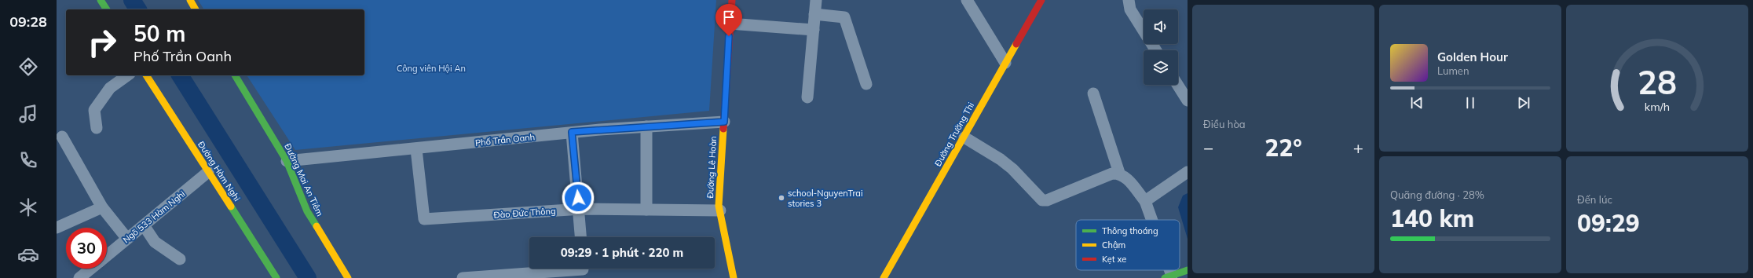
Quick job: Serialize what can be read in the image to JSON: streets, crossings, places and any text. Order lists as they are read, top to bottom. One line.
{"streets":{"street":["Đường Trường Thi","Phố Trần Oanh","Đường Lê Hoàn","Đường Hàm Nghi","Đường Mai An Tiêm","Đào Đức Thông","Ngõ 533 Hàm Nghi"]},"crossings":[["Phố Trần Oanh","Đường Lê Hoàn"],["Phố Trần Oanh","Đường Mai An Tiêm"],["Phố Trần Oanh","Đào Đức Thông"],["Đường Lê Hoàn","Đào Đức Thông"],["Đường Hàm Nghi","Ngõ 533 Hàm Nghi"]],"parks":["Công viên Hội An"],"places":["school-NguyenTrai stories 3"],"legend":["Thông thoáng","Chậm","Kẹt xe"],"page":{"tabs":"09:28","tile":["Điều hòa",["Quãng đường · 28%","140 km"],["Đến lúc","09:29"]],"turn":["50 m","Phố Trần Oanh"],"song":["Golden Hour","Lumen"],"heat":["−","22°","+"],"limit":"30","trip":"09:29 · 1 phút · 220 m","gauge":["28","km/h"]}}
